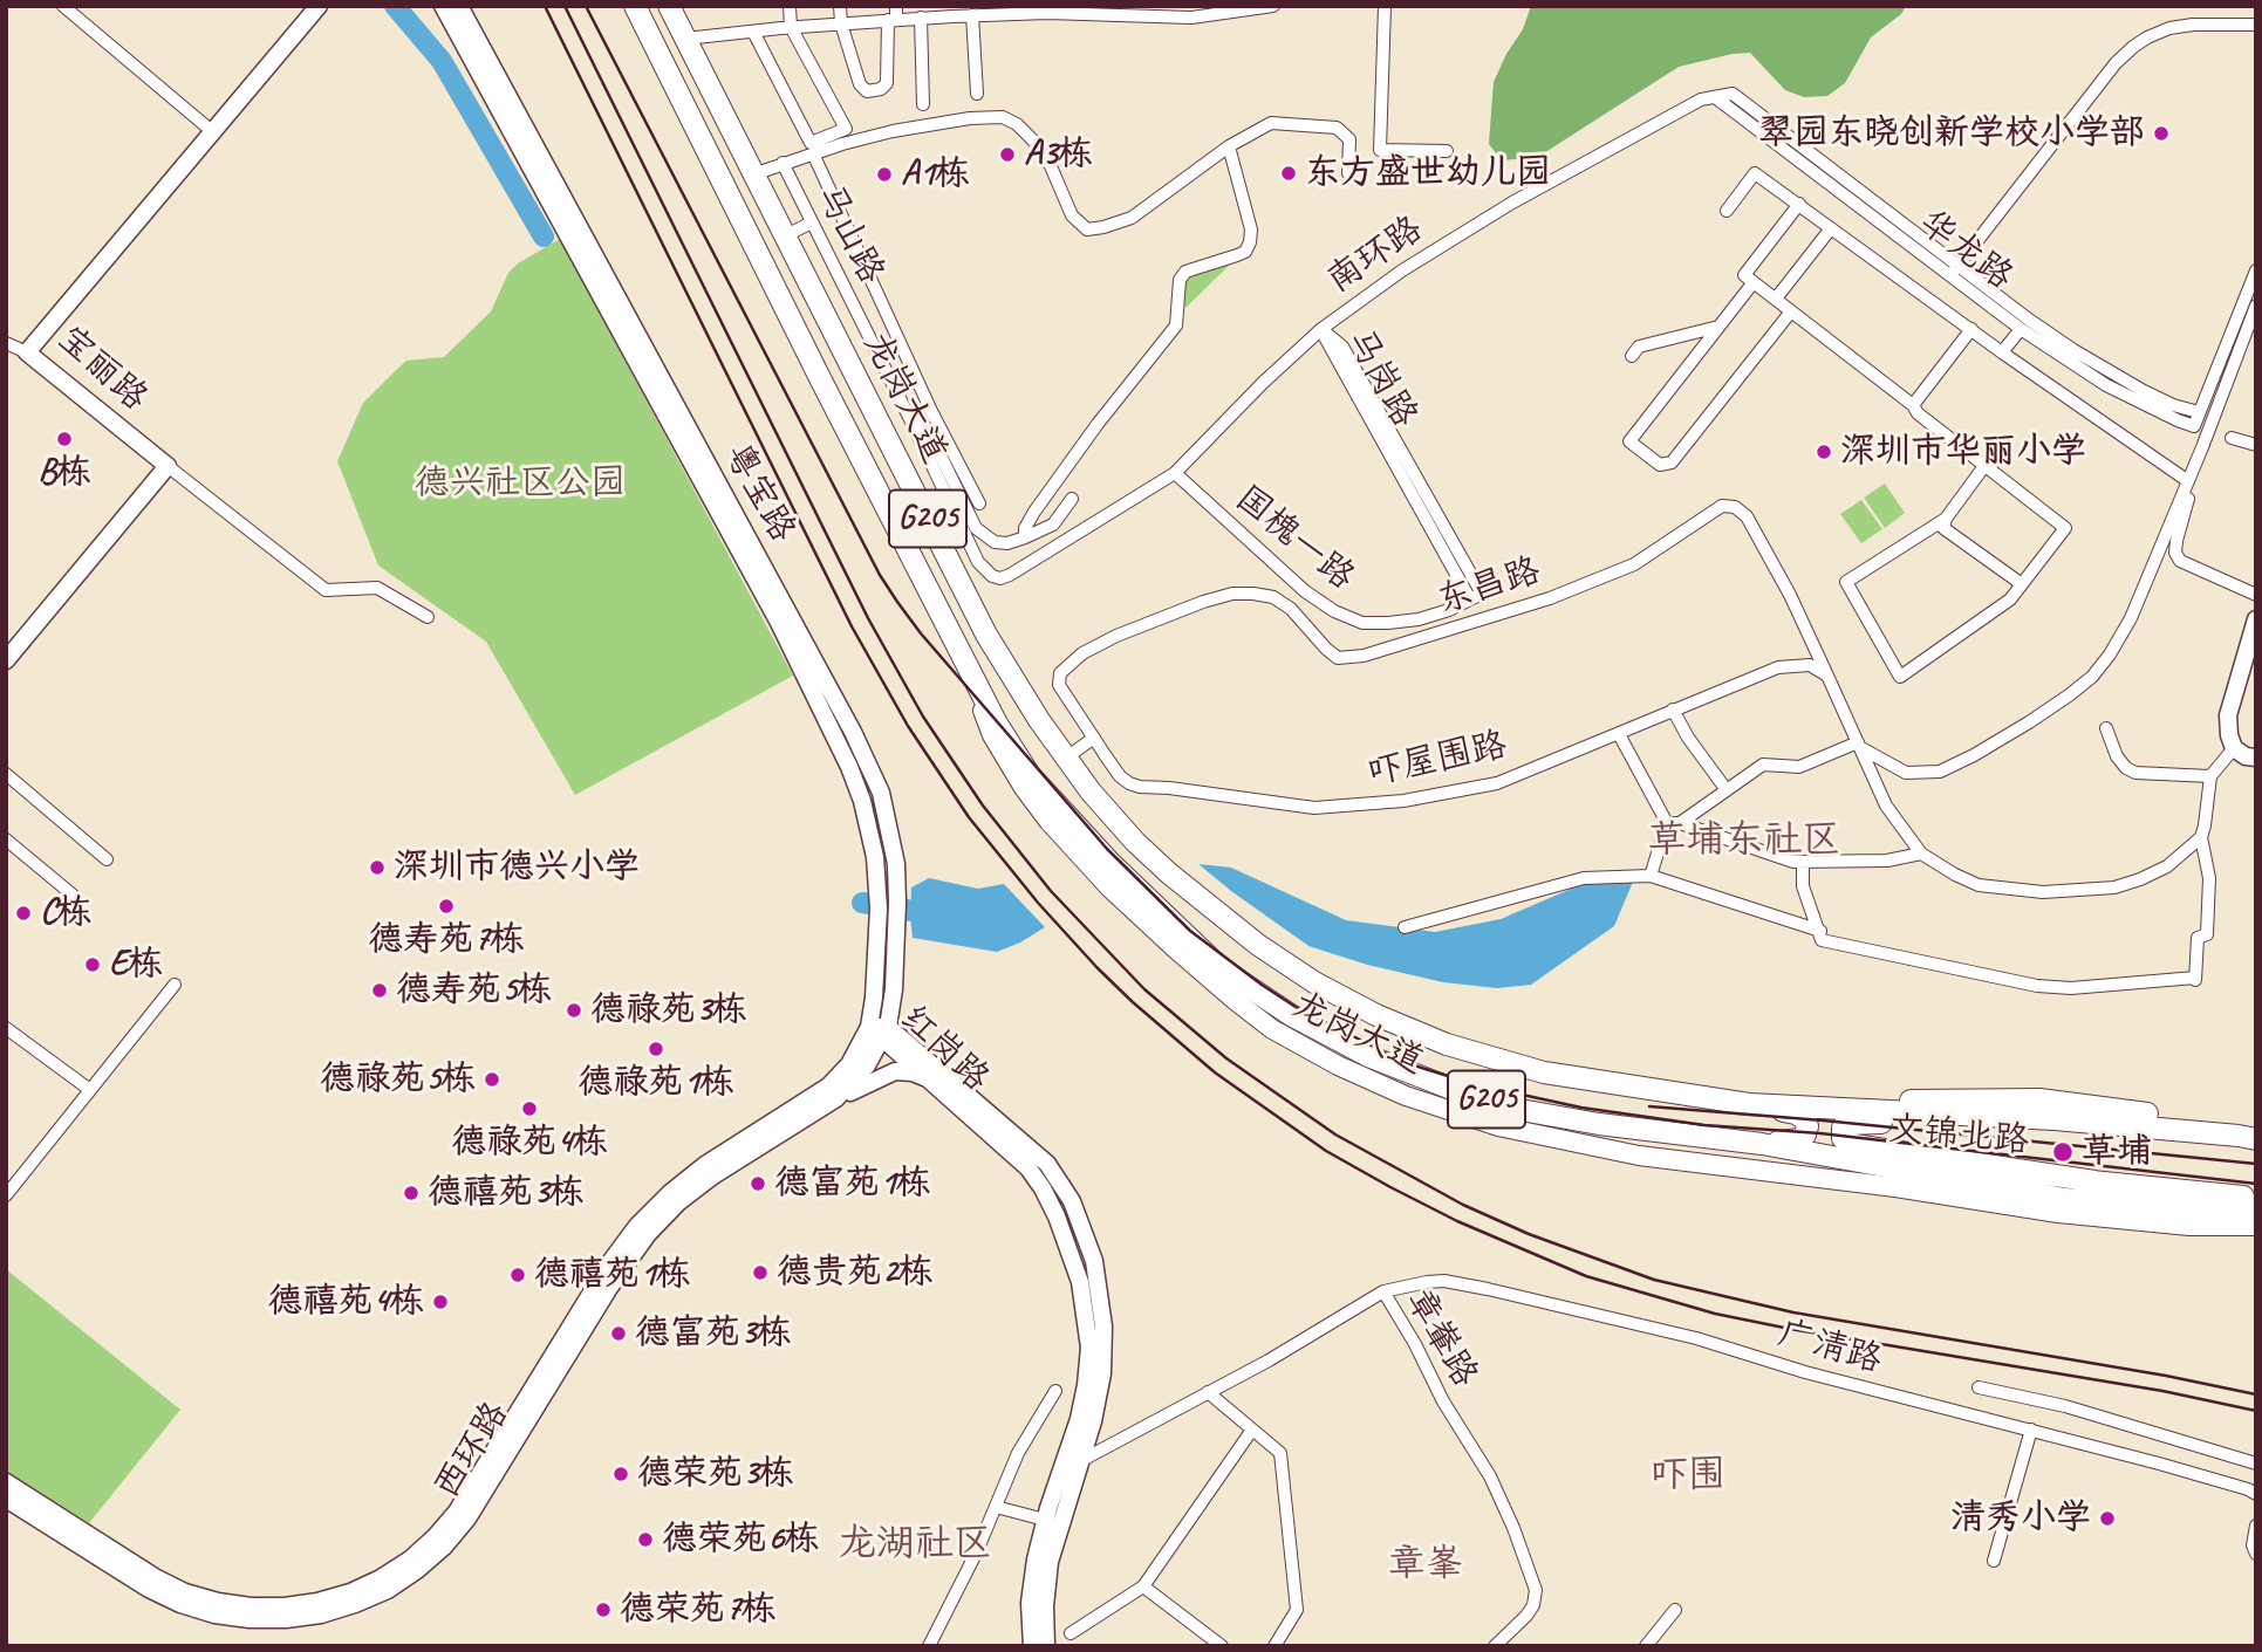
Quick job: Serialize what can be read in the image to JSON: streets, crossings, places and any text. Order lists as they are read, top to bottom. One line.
{"streets":{"highway":["龙岗大道","G205","文锦北路"],"main road":["宝丽路","粤宝路","红岗路","西环路"],"street":["马山路","华龙路","南环路","马岗路","国槐一路","东昌路","吓屋围路","章輋路","广清路"]},"crossings":[["马山路","南环路"],["华龙路","南环路"],["南环路","马岗路"],["南环路","国槐一路"],["马岗路","国槐一路"],["龙岗大道","文锦北路"],["粤宝路","红岗路"],["粤宝路","西环路"],["东昌路","吓屋围路"],["红岗路","章輋路"],["红岗路","西环路"],["章輋路","广清路"]],"districts":["草埔东社区","吓围","龙湖社区","章峯"],"parks":["德兴社区公园"],"places":["翠园东晓创新学校小学部","A3栋","东方盛世幼儿园","A1栋","B栋","深圳市华丽小学","深圳市德兴小学","德寿苑7栋","C栋","E栋","德寿苑5栋","德禄苑3栋","德禄苑1栋","德禄苑5栋","德禄苑4栋","草埔","德富苑1栋","德禧苑3栋","德贵苑2栋","德禧苑1栋","德禧苑4栋","德富苑3栋","德荣苑3栋","清秀小学","德荣苑6栋","德荣苑7栋"]}
